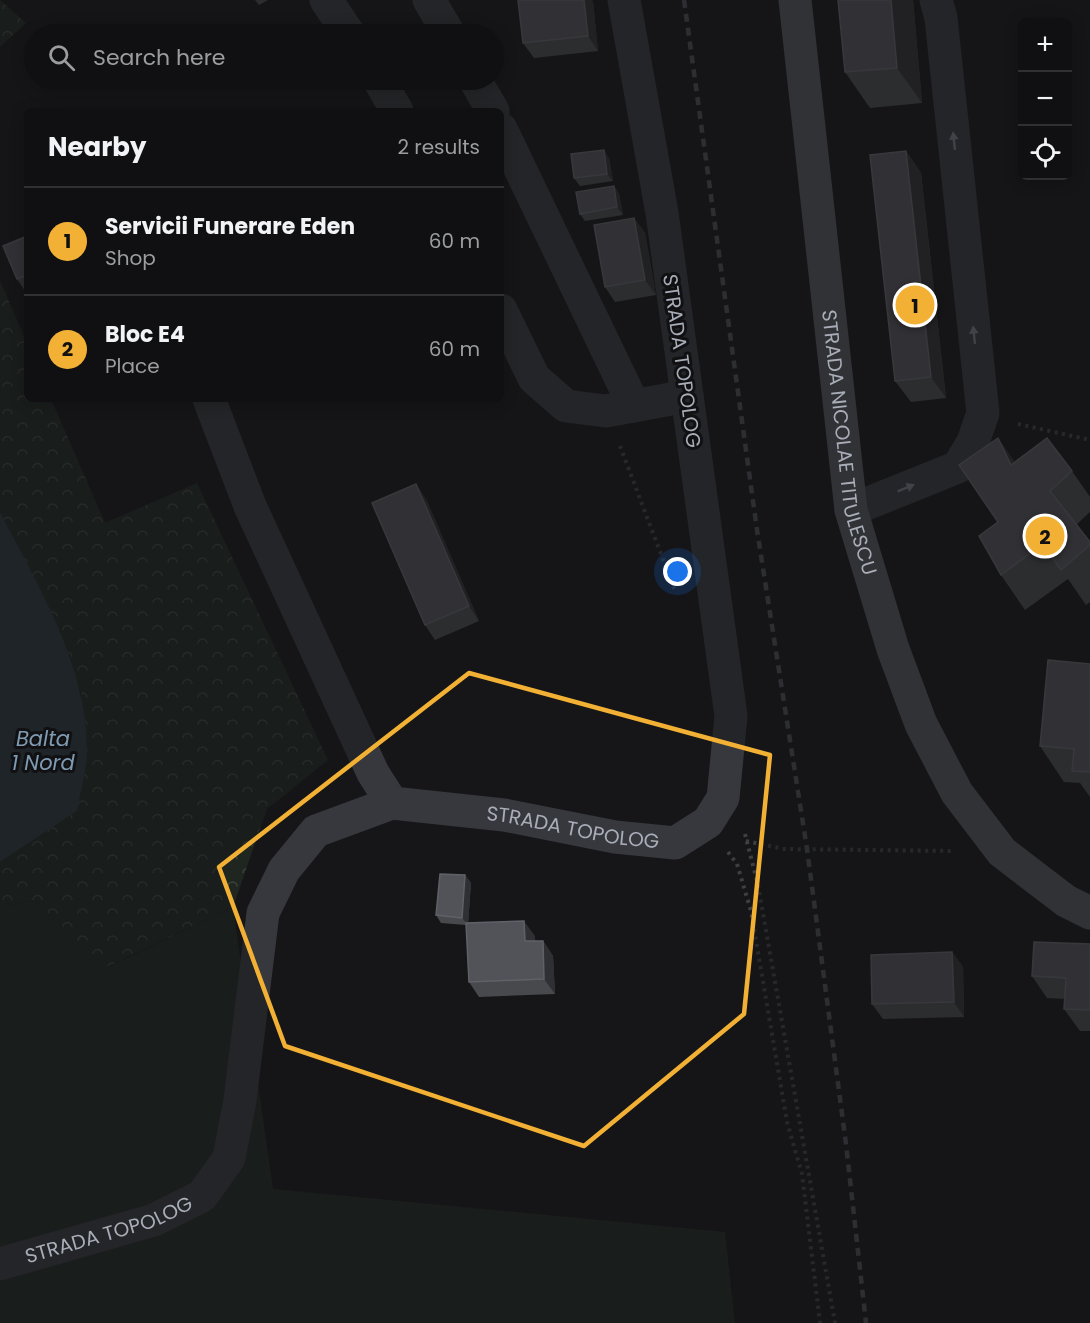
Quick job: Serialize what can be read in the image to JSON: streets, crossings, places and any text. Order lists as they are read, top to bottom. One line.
{"streets":{"main road":["STRADA NICOLAE TITULESCU"],"street":["STRADA TOPOLOG"]},"water":["Balta 1 Nord"],"page":{"map_buttons":["+","−"],"search":"Search here","heading":["Nearby","2 results"],"list":[{"mark":"1","name":"Servicii Funerare Eden","note":"Shop","value":"60 m"},{"mark":"2","name":"Bloc E4","note":"Place","value":"60 m"}],"pins":["1","2"]}}
